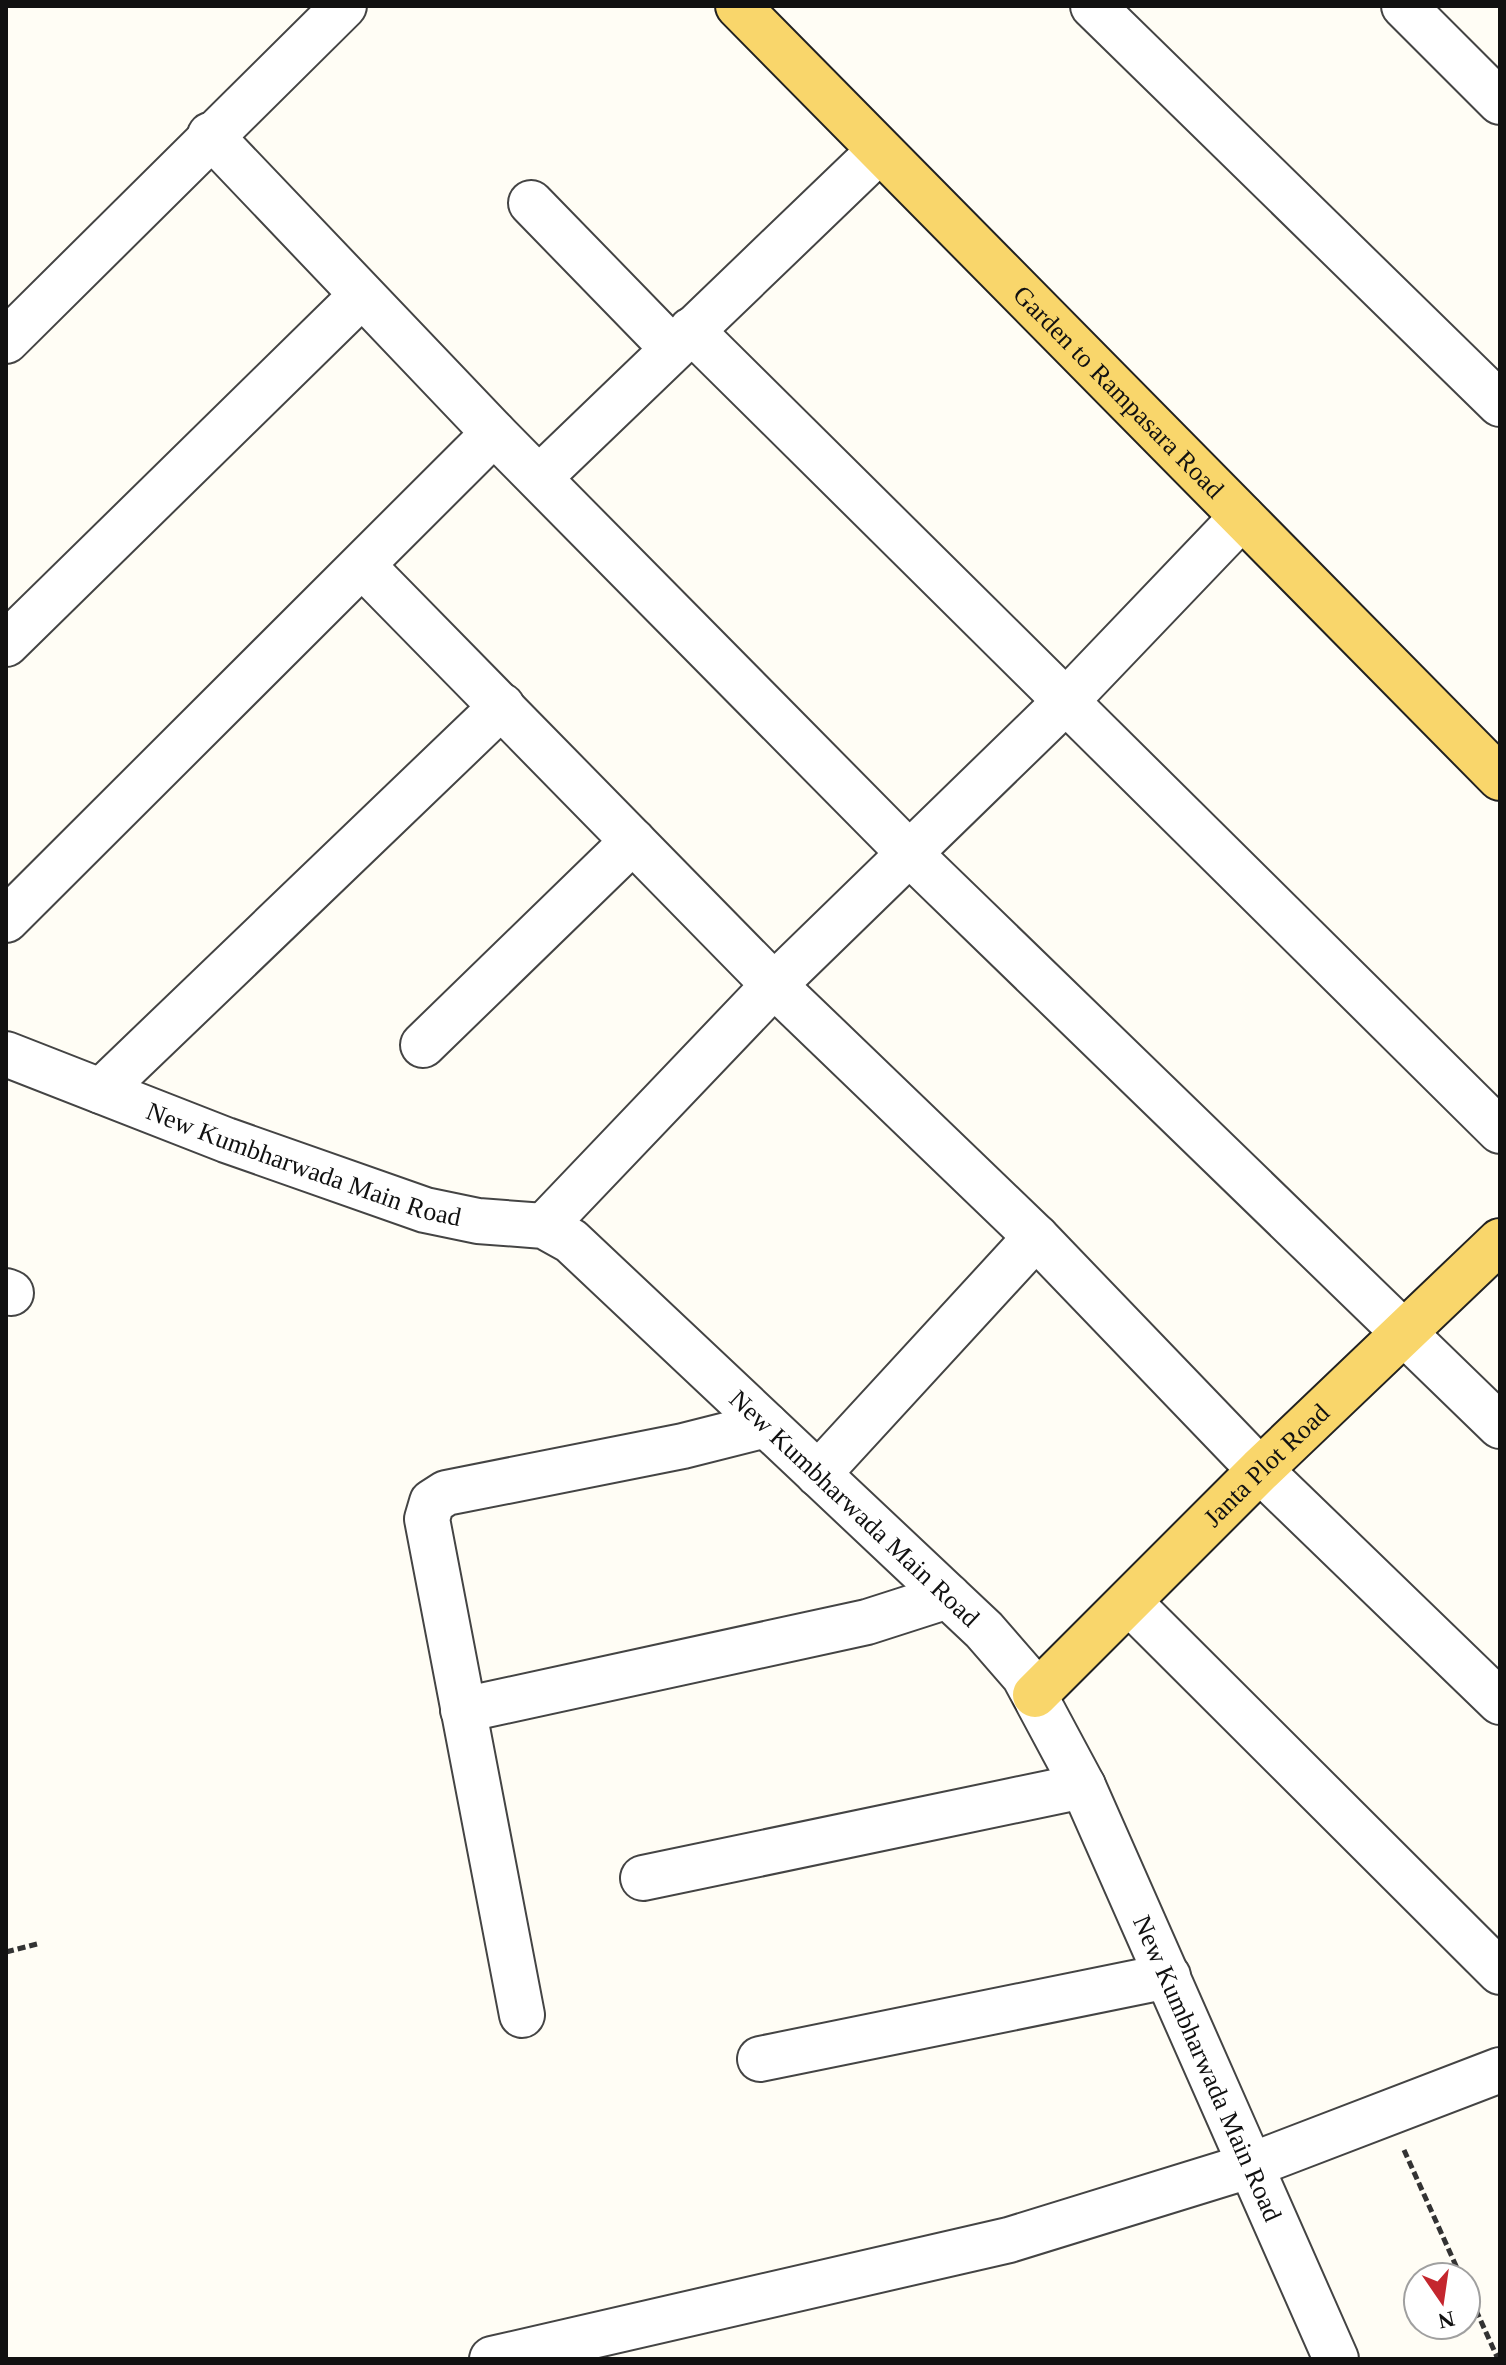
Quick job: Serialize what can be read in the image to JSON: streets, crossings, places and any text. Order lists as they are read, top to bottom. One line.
{"streets":{"main road":["Garden to Rampasara Road","Janta Plot Road"],"street":["New Kumbharwada Main Road"]},"crossings":[["New Kumbharwada Main Road","Janta Plot Road"]],"north":"bottom"}
